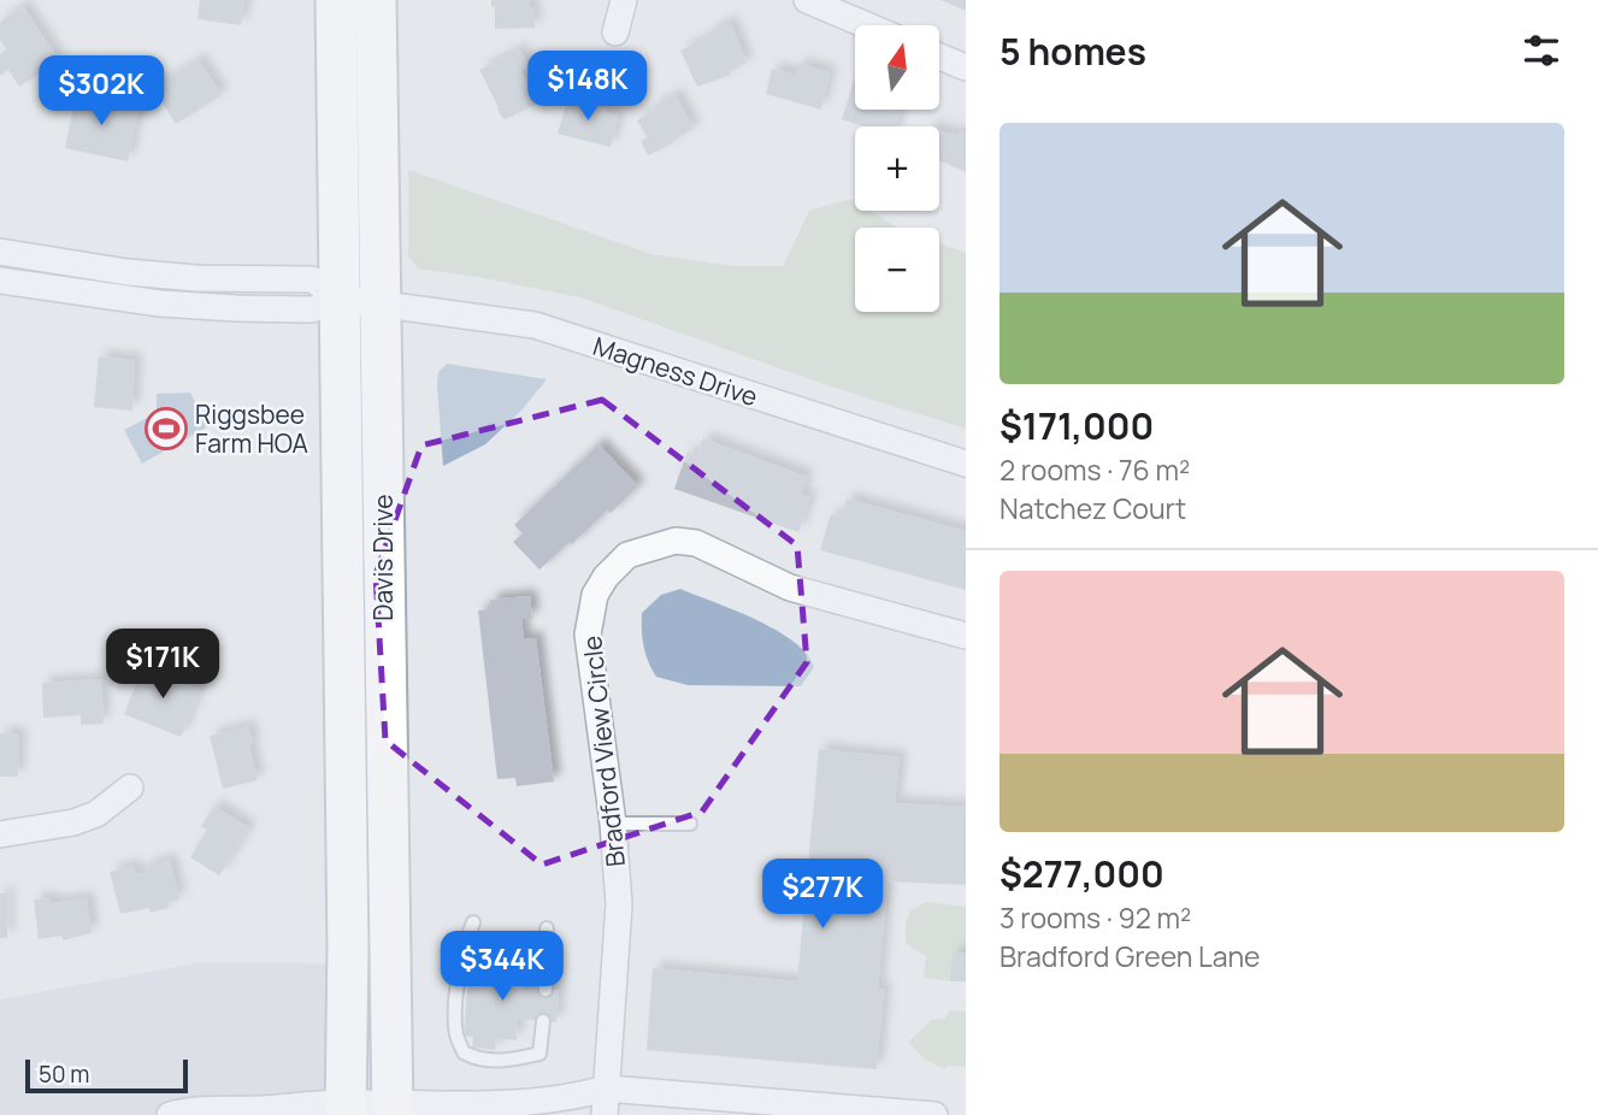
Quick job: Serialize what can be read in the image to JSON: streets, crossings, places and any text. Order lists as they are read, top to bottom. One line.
{"streets":{"main road":["Davis Drive"],"street":["Magness Drive","Bradford View Circle"]},"crossings":[["Magness Drive","Davis Drive"]],"places":{"sports":["Riggsbee Farm HOA"]},"scale_bar":"50 m","north":"top","page":{"heading":"5 homes","map_buttons":["+","−"],"price":["$148K","$302K","$171K","$277K","$344K"],"list":[{"name":"$171,000","note":"2 rooms · 76 m² · Natchez Court"},{"name":"$277,000","note":"3 rooms · 92 m² · Bradford Green Lane"}],"scale":"50 m"}}
